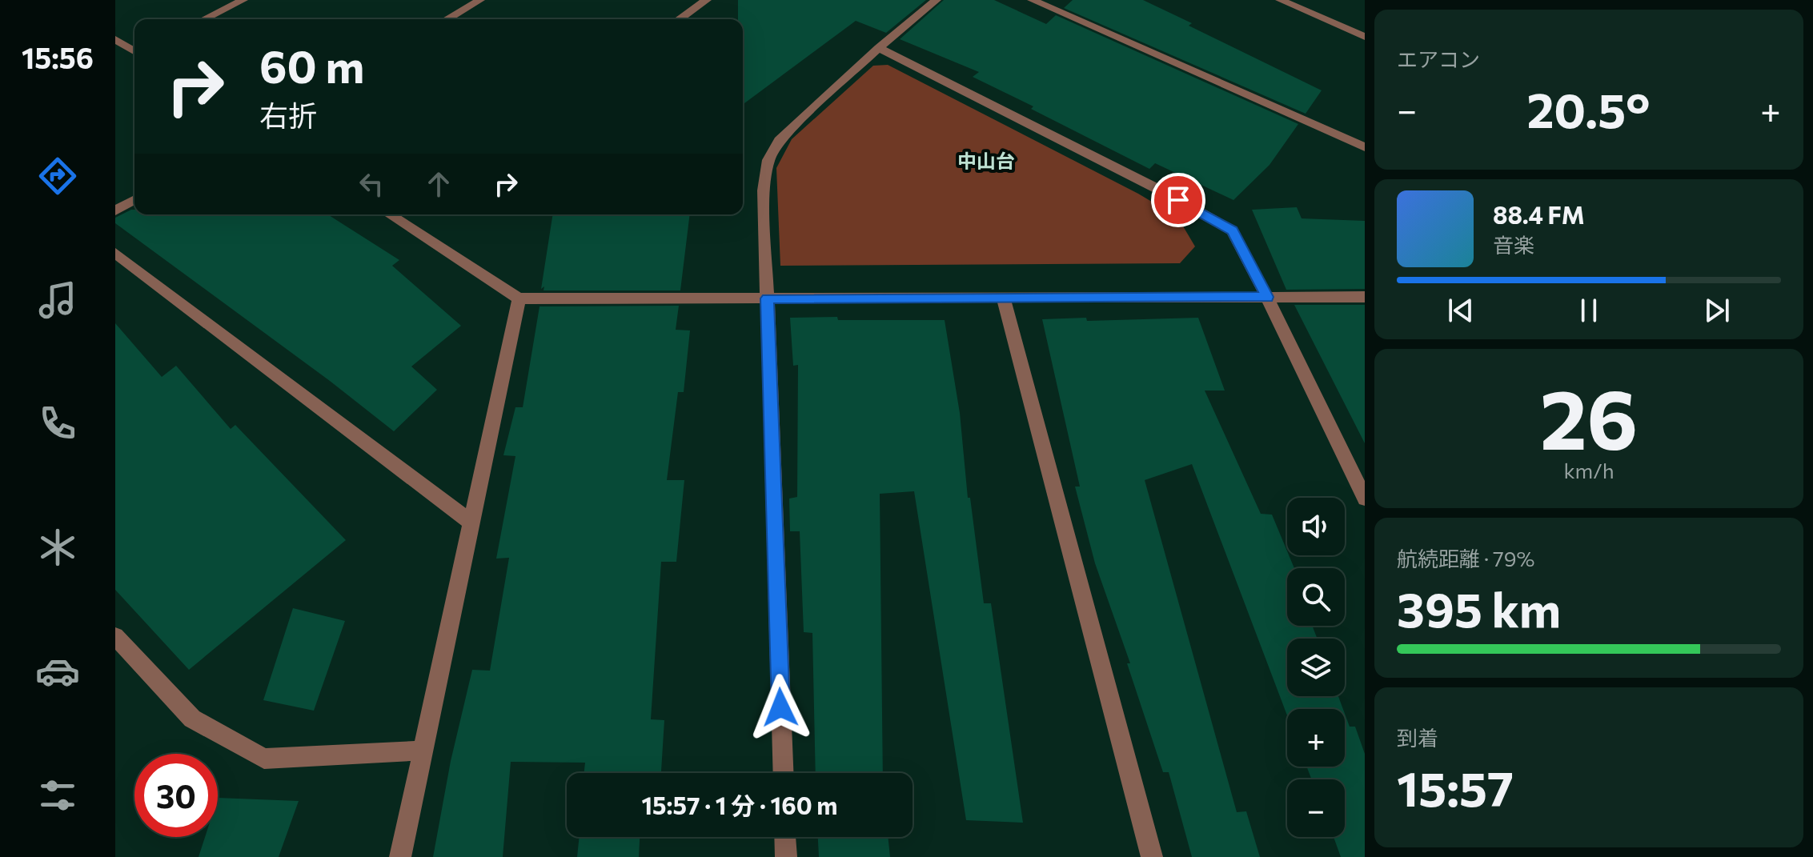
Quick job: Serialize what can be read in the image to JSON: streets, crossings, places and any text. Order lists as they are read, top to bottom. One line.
{"districts":["中山台"],"page":{"tabs":"15:56","tile":["エアコン",["26","km/h"],["航続距離 · 79%","395 km"],["到着","15:57"]],"turn":["60 m","右折"],"heat":["−","20.5°","+"],"song":["88.4 FM","音楽"],"map_buttons":["+","−"],"limit":"30","trip":"15:57 · 1 分 · 160 m"}}
